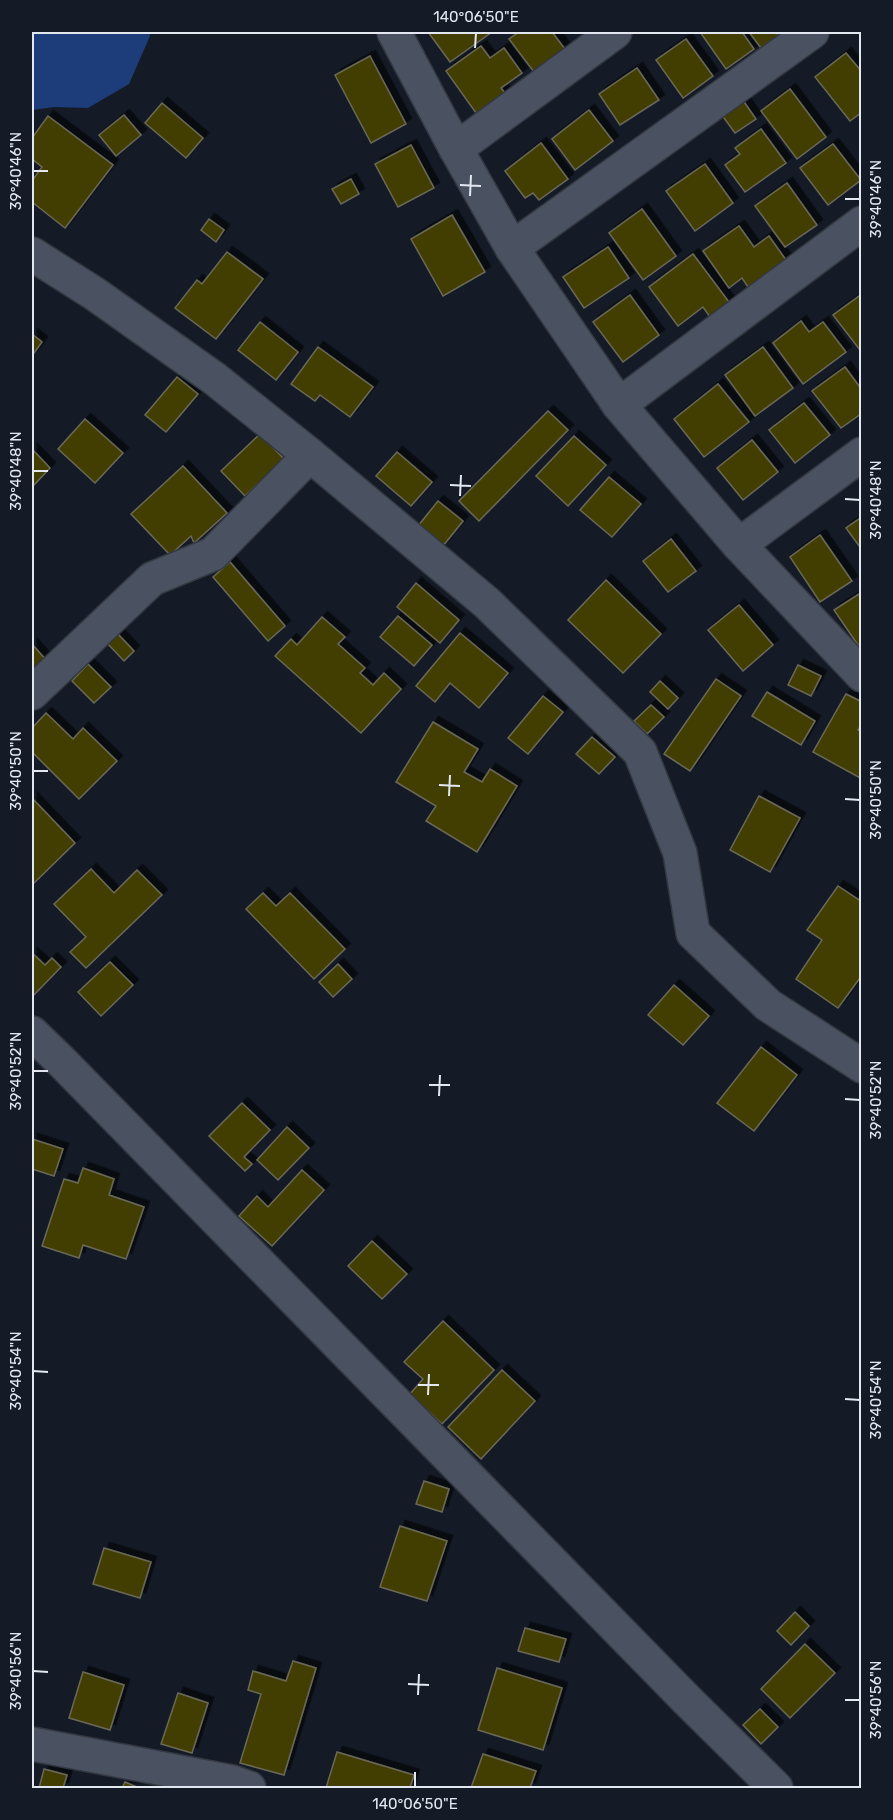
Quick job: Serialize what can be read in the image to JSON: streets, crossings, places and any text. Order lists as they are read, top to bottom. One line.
{"coordinates":["140°06'50\"E","39°40'46\"N","39°40'48\"N","39°40'50\"N","39°40'52\"N","39°40'54\"N","39°40'56\"N"]}
